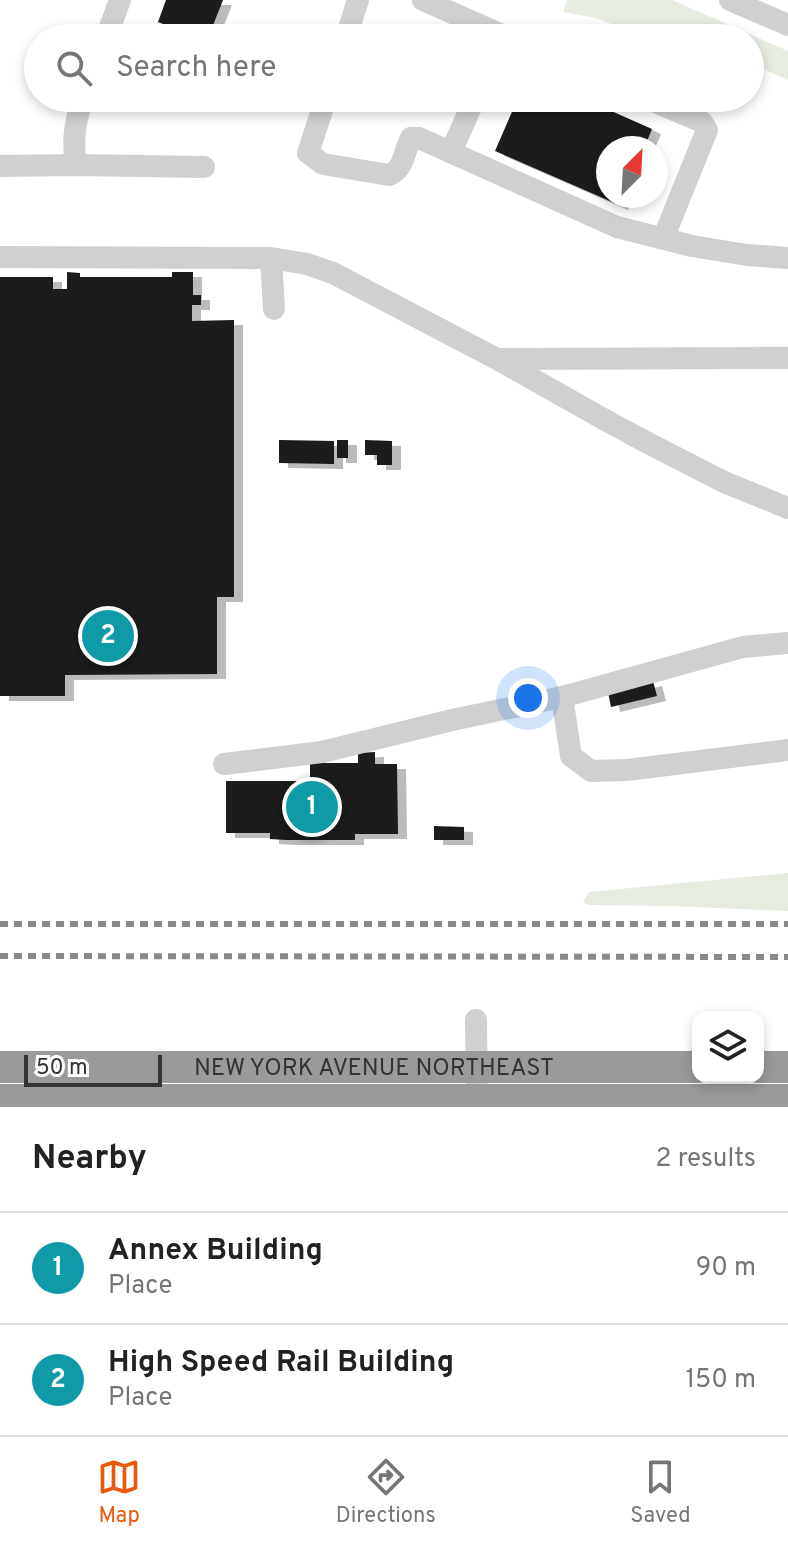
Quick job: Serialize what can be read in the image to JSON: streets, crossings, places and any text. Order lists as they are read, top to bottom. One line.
{"streets":{"highway":["NEW YORK AVENUE NORTHEAST"]},"scale_bar":"50 m","north":"top right","page":{"search":"Search here","pins":["2","1"],"scale":"50 m","heading":["Nearby","2 results"],"list":[{"mark":"1","name":"Annex Building","note":"Place","value":"90 m"},{"mark":"2","name":"High Speed Rail Building","note":"Place","value":"150 m"}],"nav":["Map","Directions","Saved"]}}
